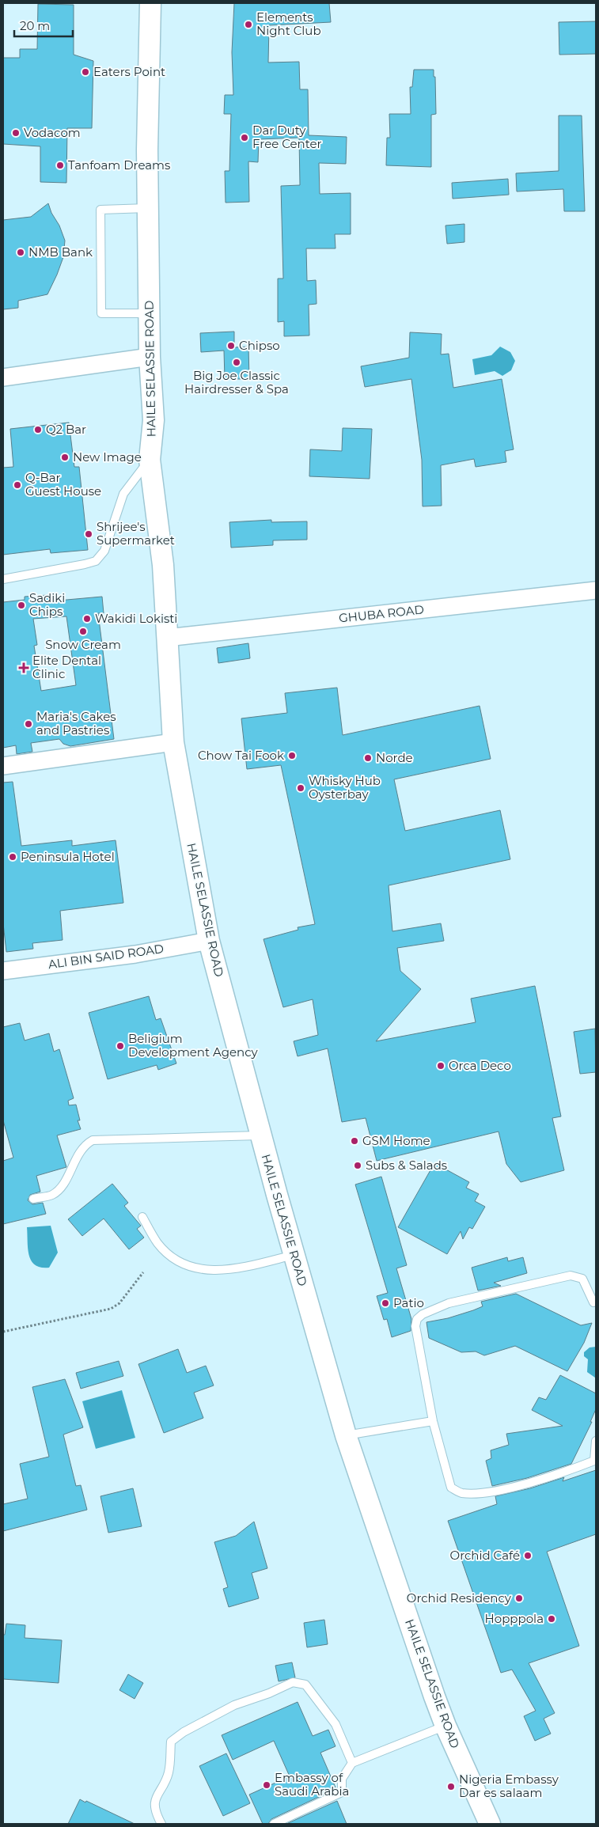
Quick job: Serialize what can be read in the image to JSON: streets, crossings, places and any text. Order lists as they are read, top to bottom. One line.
{"streets":{"street":["HAILE SELASSIE ROAD","GHUBA ROAD","ALI BIN SAID ROAD"]},"crossings":[["HAILE SELASSIE ROAD","GHUBA ROAD"],["HAILE SELASSIE ROAD","ALI BIN SAID ROAD"]],"places":{"other":["Elements Night Club","Eaters Point","Vodacom","Dar Duty Free Center","Tanfoam Dreams","NMB Bank","Chipso","Big Joe Classic Hairdresser & Spa","Q2 Bar","New Image","Q-Bar Guest House","Shrijee's Supermarket","Sadiki Chips","Wakidi Lokisti","Snow Cream","Maria's Cakes and Pastries","Chow Tai Fook","Norde","Whisky Hub Oysterbay","Peninsula Hotel","Beligium Development Agency","Orca Deco","GSM Home","Subs & Salads","Patio","Orchid Café","Orchid Residency","Hopppola","Embassy of Saudi Arabia","Nigeria Embassy Dar es salaam"],"health":["Elite Dental Clinic"]},"scale_bar":"20 m"}
